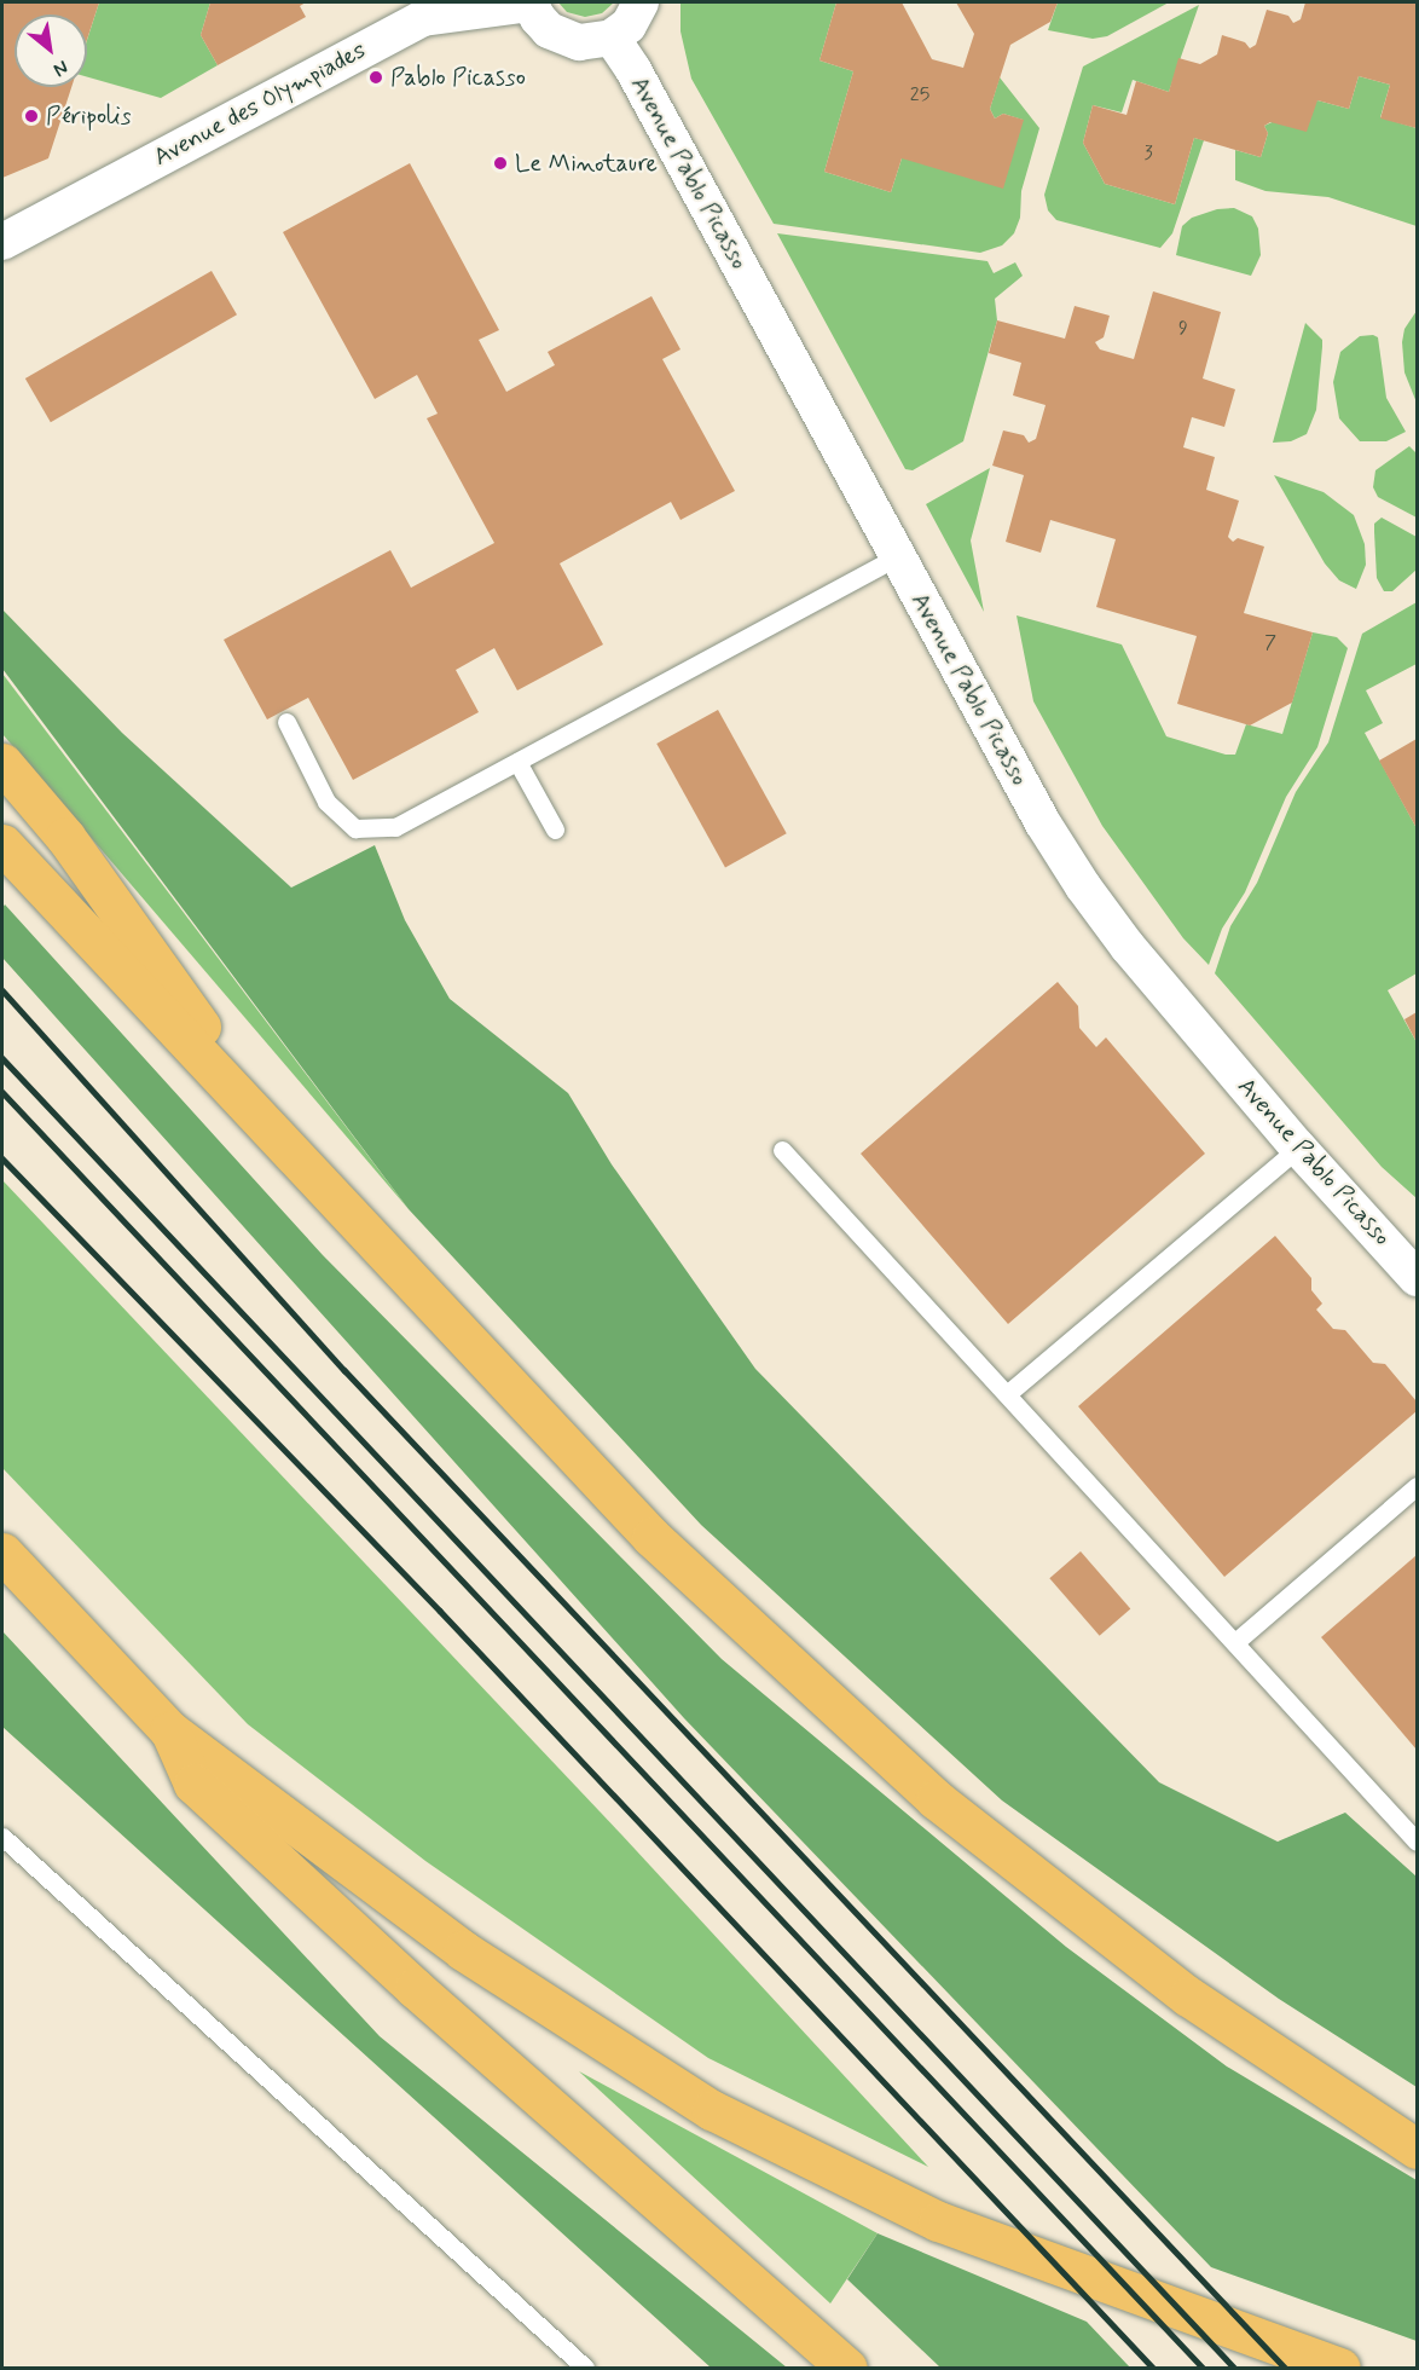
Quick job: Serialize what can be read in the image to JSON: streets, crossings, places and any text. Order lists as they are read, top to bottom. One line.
{"streets":{"street":["Avenue des Olympiades","Avenue Pablo Picasso"]},"places":["Pablo Picasso","Péripolis","Le Minotaure"],"house_numbers":["25","3","9","7"],"north":"bottom right"}
